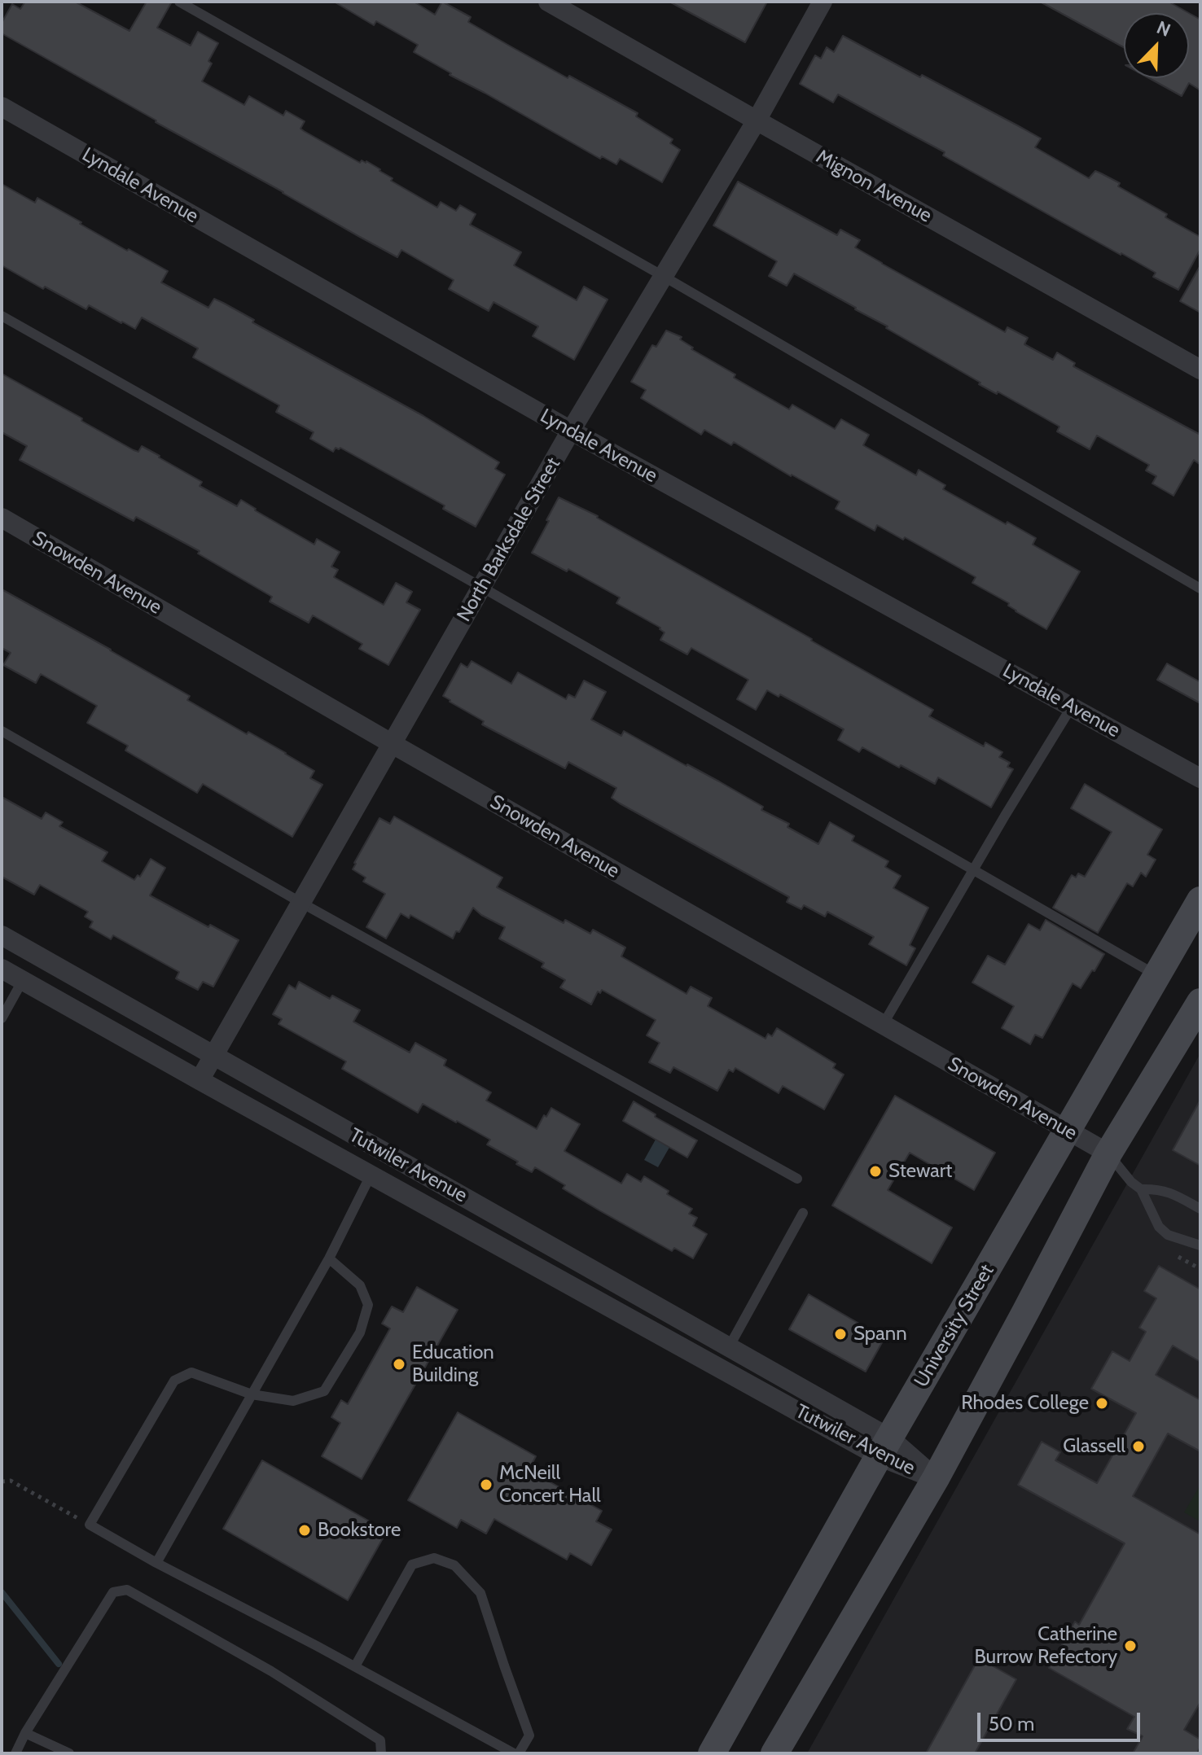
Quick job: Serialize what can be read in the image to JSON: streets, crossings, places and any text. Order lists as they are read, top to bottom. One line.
{"streets":{"main road":["University Street"],"street":["Lyndale Avenue","Mignon Avenue","North Barksdale Street","Snowden Avenue","Tutwiler Avenue"]},"crossings":[["Lyndale Avenue","North Barksdale Street"],["Mignon Avenue","North Barksdale Street"],["North Barksdale Street","Snowden Avenue"],["North Barksdale Street","Tutwiler Avenue"],["Snowden Avenue","University Street"],["Tutwiler Avenue","University Street"]],"places":["Stewart","Spann","Education Building","Rhodes College","Glassell","McNeill Concert Hall","Bookstore","Catherine Burrow Refectory"],"scale_bar":"50 m","north":"top right"}
